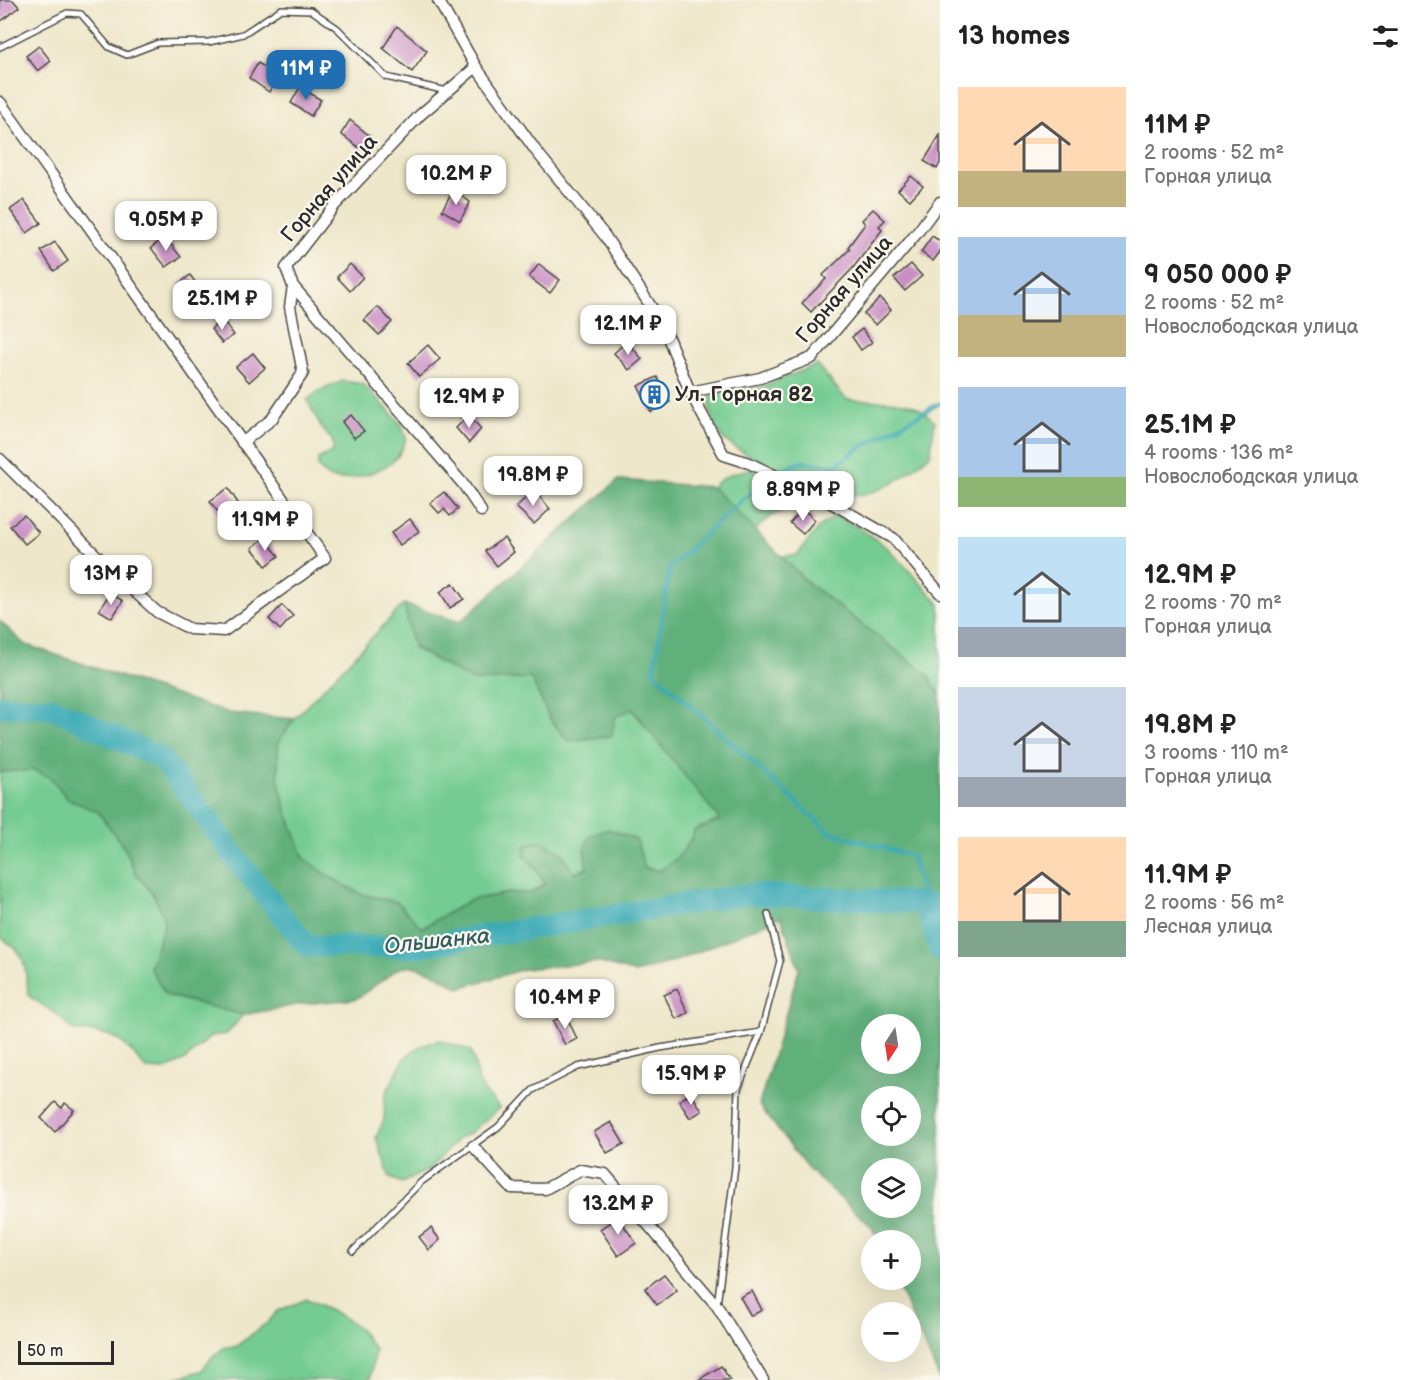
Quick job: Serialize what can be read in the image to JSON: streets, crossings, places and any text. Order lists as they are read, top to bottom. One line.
{"streets":{"street":["Горная улица"]},"water":["Ольшанка"],"places":{"building":["Ул. Горная 82"]},"scale_bar":"50 m","north":"bottom","page":{"heading":"13 homes","price":["11M ₽","10.2M ₽","9.05M ₽","25.1M ₽","12.1M ₽","12.9M ₽","19.8M ₽","8.89M ₽","11.9M ₽","13M ₽","10.4M ₽","15.9M ₽","13.2M ₽"],"list":[{"name":"11M ₽","note":"2 rooms · 52 m² · Горная улица"},{"name":"9 050 000 ₽","note":"2 rooms · 52 m² · Новослободская улица"},{"name":"25.1M ₽","note":"4 rooms · 136 m² · Новослободская улица"},{"name":"12.9M ₽","note":"2 rooms · 70 m² · Горная улица"},{"name":"19.8M ₽","note":"3 rooms · 110 m² · Горная улица"},{"name":"11.9M ₽","note":"2 rooms · 56 m² · Лесная улица"}],"map_buttons":["+","−"],"scale":"50 m"}}
